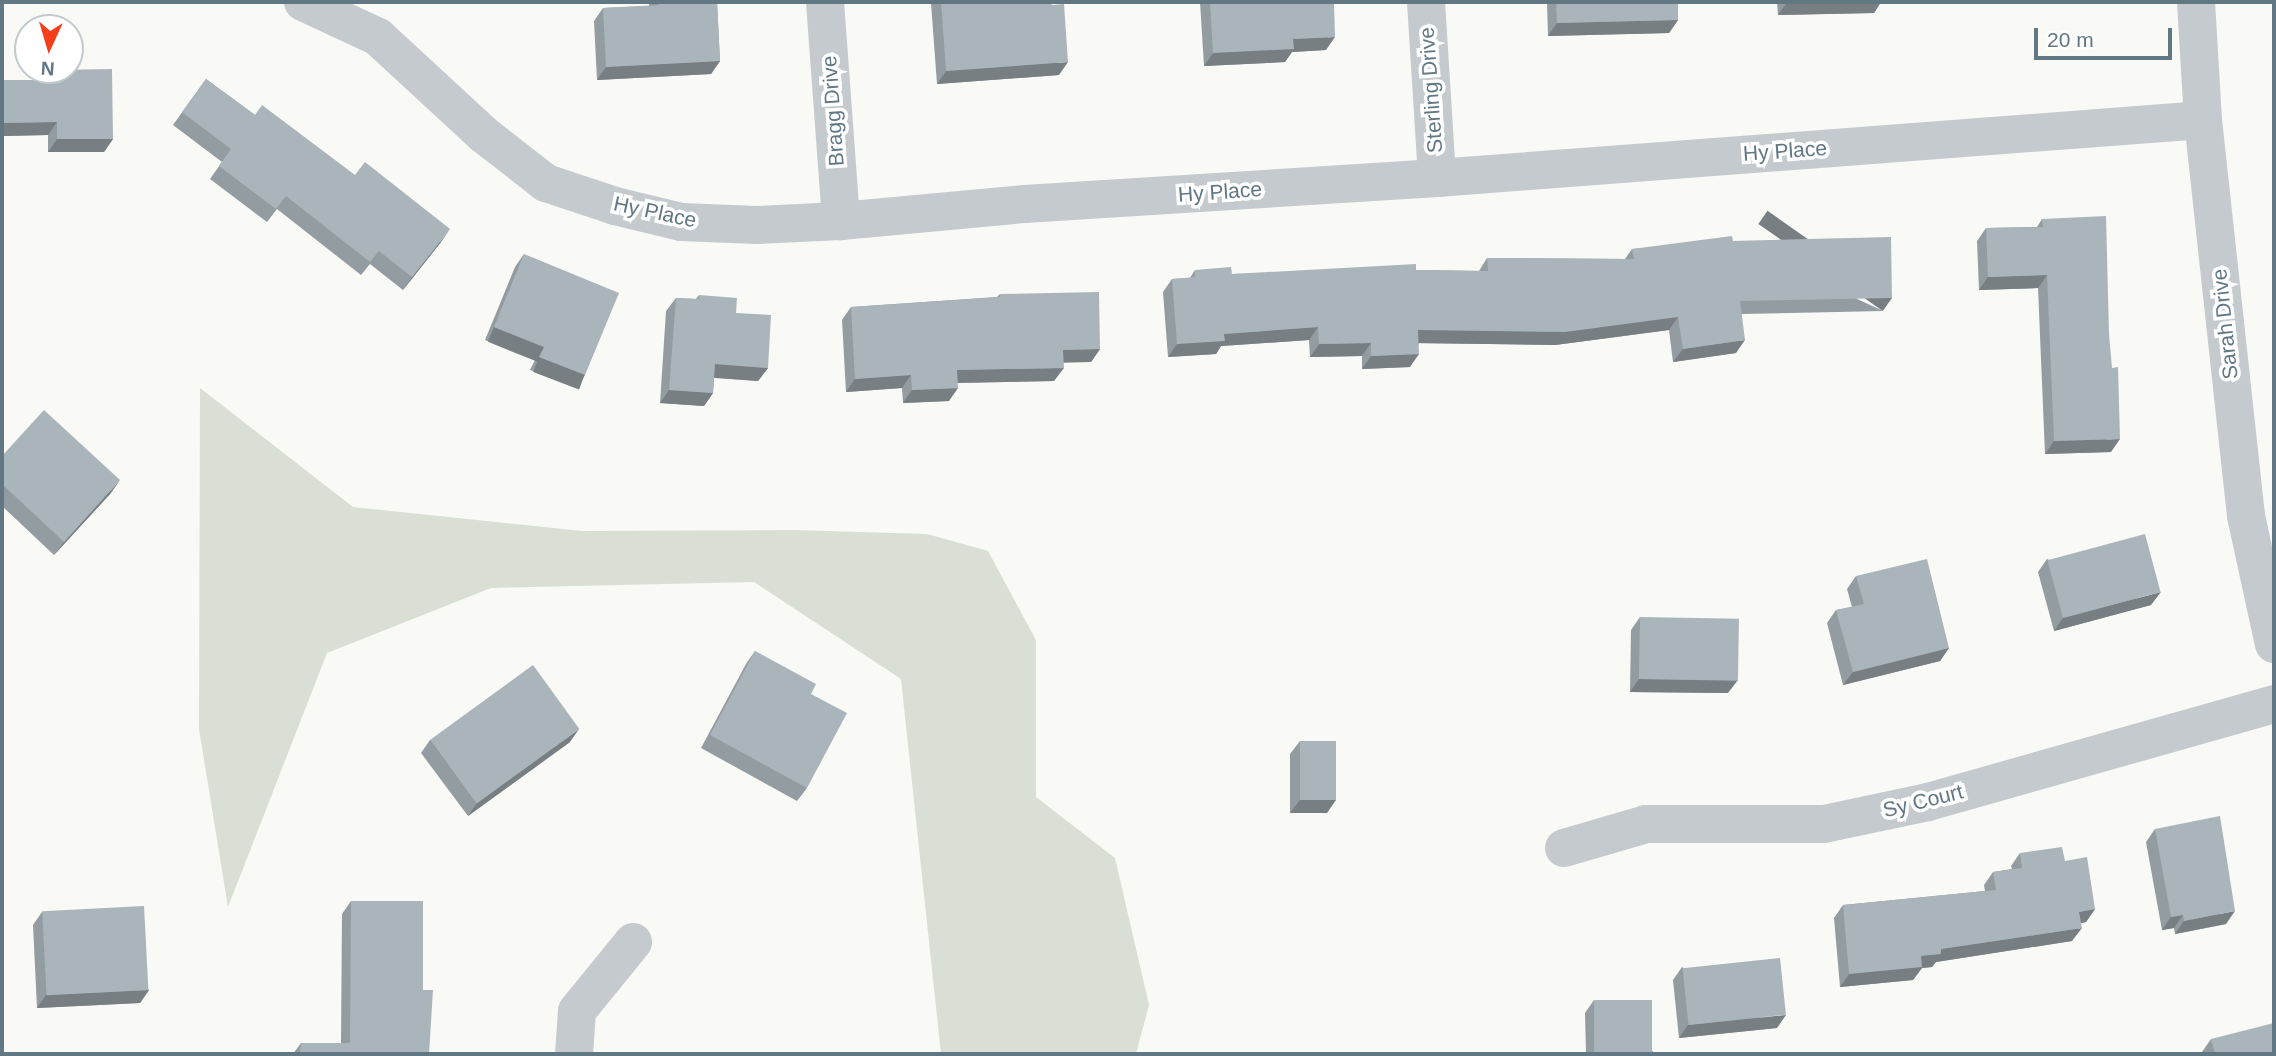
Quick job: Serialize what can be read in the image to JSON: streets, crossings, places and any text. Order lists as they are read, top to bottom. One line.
{"streets":{"street":["Sterling Drive","Bragg Drive","Hy Place","Sarah Drive","Sy Court"]},"crossings":[["Sterling Drive","Hy Place"],["Bragg Drive","Hy Place"],["Hy Place","Sarah Drive"]],"scale_bar":"20 m","north":"bottom"}
